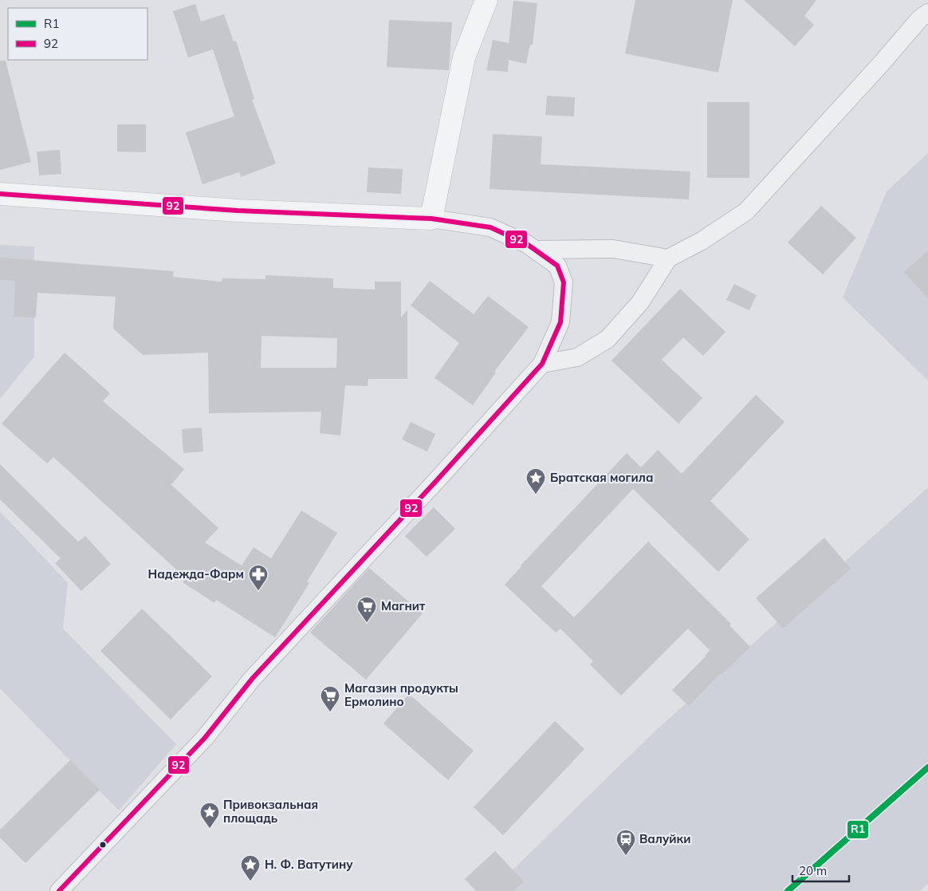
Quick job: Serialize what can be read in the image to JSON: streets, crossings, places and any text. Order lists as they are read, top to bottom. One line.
{"places":{"place":["Братская могила","Привокзальная площадь","Н. Ф. Ватутину"],"pharmacy":["Надежда-Фарм"],"supermarket":["Магнит","Магазин продукты Ермолино"],"station":["Валуйки"]},"lines":["transit line 92","transit line R1"],"legend":["R1","92"],"scale_bar":"20 m"}
